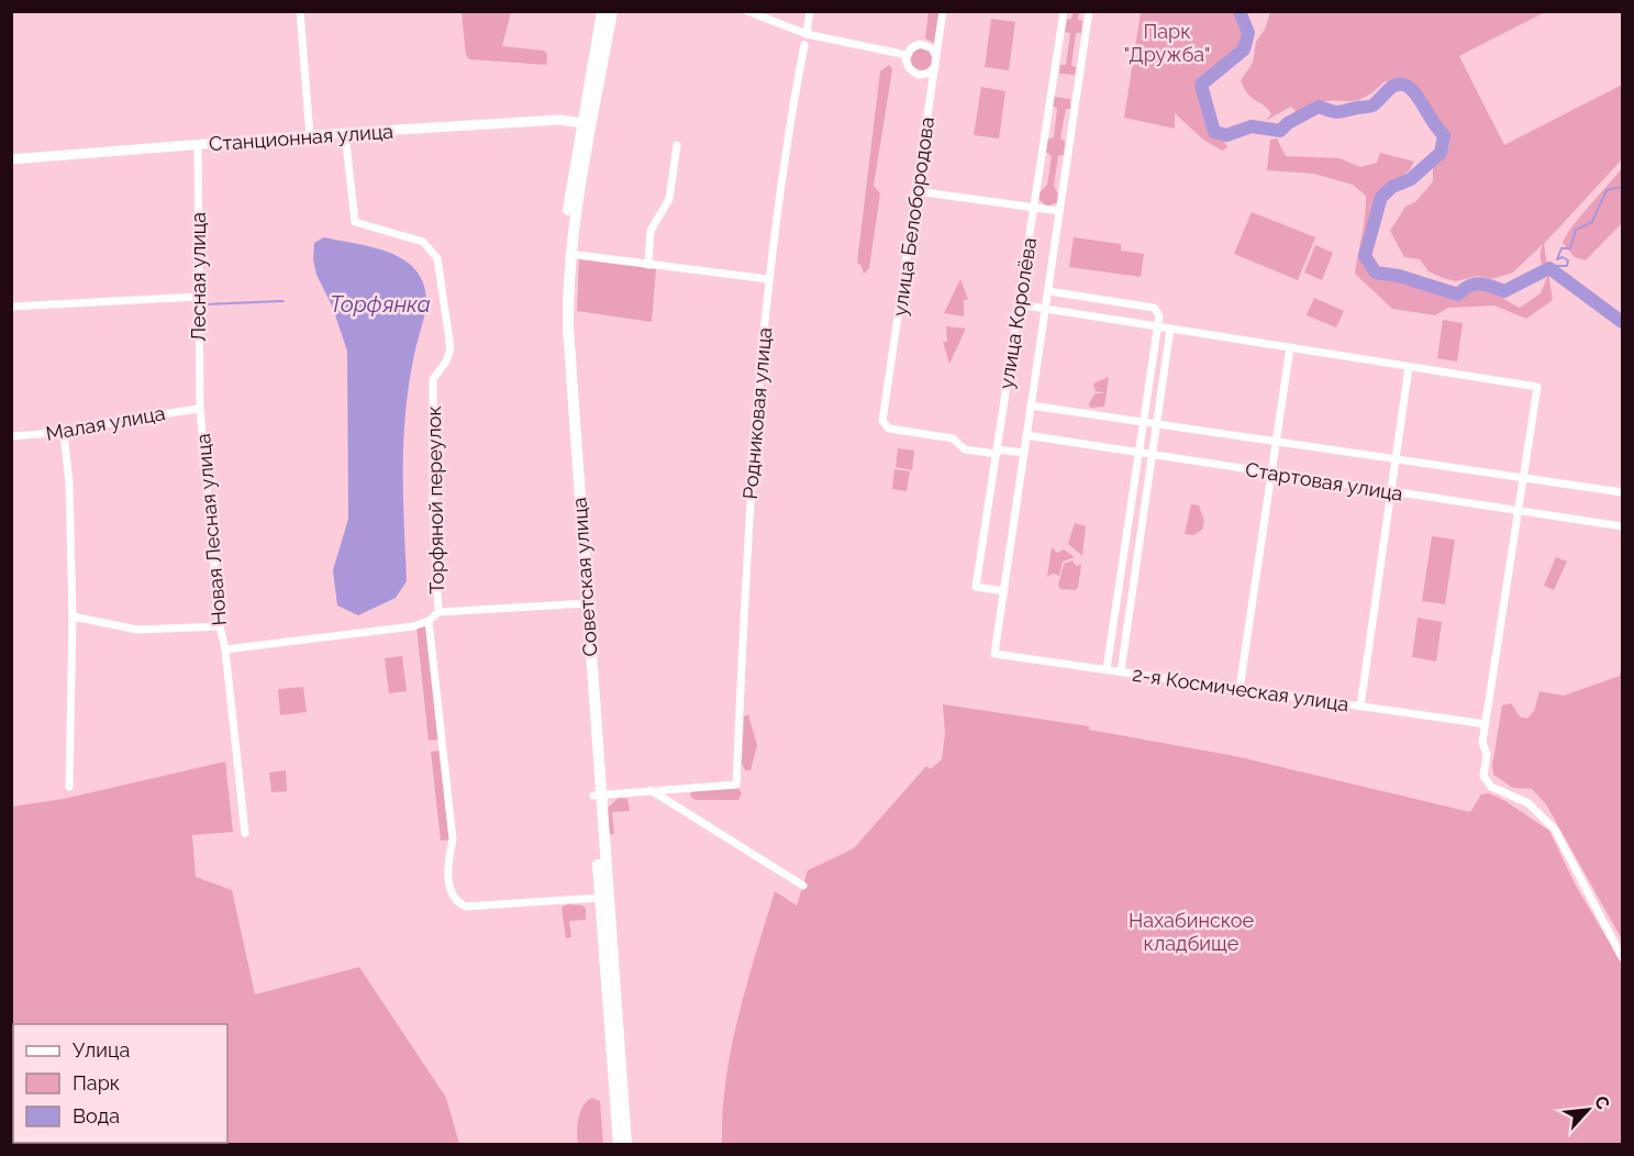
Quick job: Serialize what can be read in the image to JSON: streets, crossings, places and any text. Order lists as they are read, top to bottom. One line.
{"streets":{"main road":["Станционная улица","Советская улица"],"street":["улица Белобородова","Лесная улица","улица Королёва","Родниковая улица","Малая улица","Стартовая улица","Торфяной переулок","Новая Лесная улица","2-я Космическая улица"]},"crossings":[["Станционная улица","Лесная улица"],["Станционная улица","Торфяной переулок"],["Станционная улица","Советская улица"],["улица Белобородова","улица Королёва"],["Лесная улица","Малая улица"],["Лесная улица","Новая Лесная улица"],["улица Королёва","Стартовая улица"],["улица Королёва","2-я Космическая улица"],["Малая улица","Новая Лесная улица"],["Торфяной переулок","Новая Лесная улица"],["Торфяной переулок","Советская улица"]],"water":["Торфянка"],"parks":["Парк \"Дружба\"","Нахабинское кладбище"],"legend":["Улица","Парк","Вода"],"north":"top right"}
